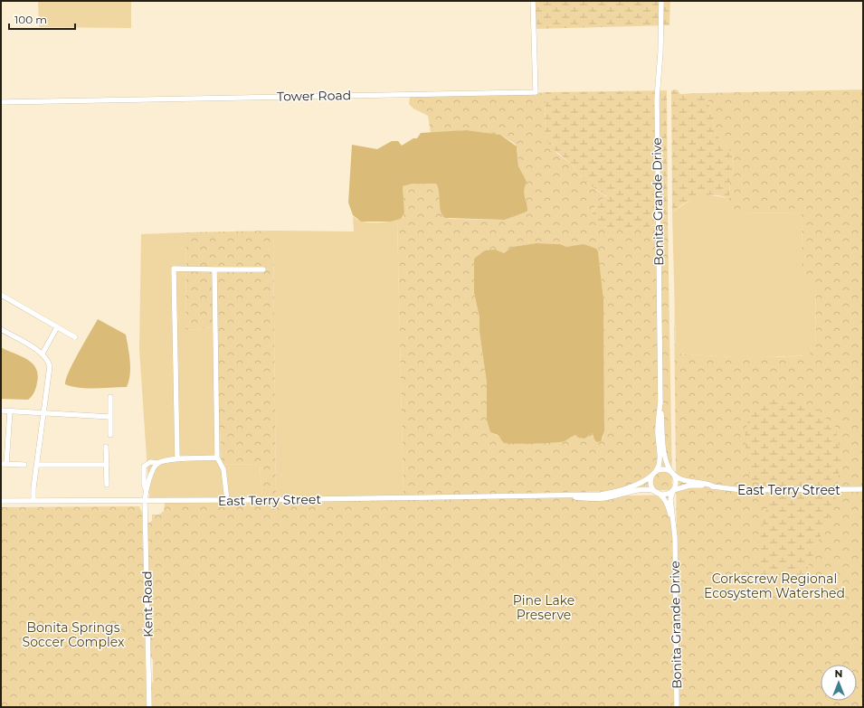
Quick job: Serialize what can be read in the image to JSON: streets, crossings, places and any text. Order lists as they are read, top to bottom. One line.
{"streets":{"street":["Tower Road","Bonita Grande Drive","East Terry Street","Kent Road"]},"crossings":[["Bonita Grande Drive","East Terry Street"],["East Terry Street","Kent Road"]],"parks":["Corkscrew Regional Ecosystem Watershed","Pine Lake Preserve","Bonita Springs Soccer Complex"],"scale_bar":"100 m","north":"top"}
